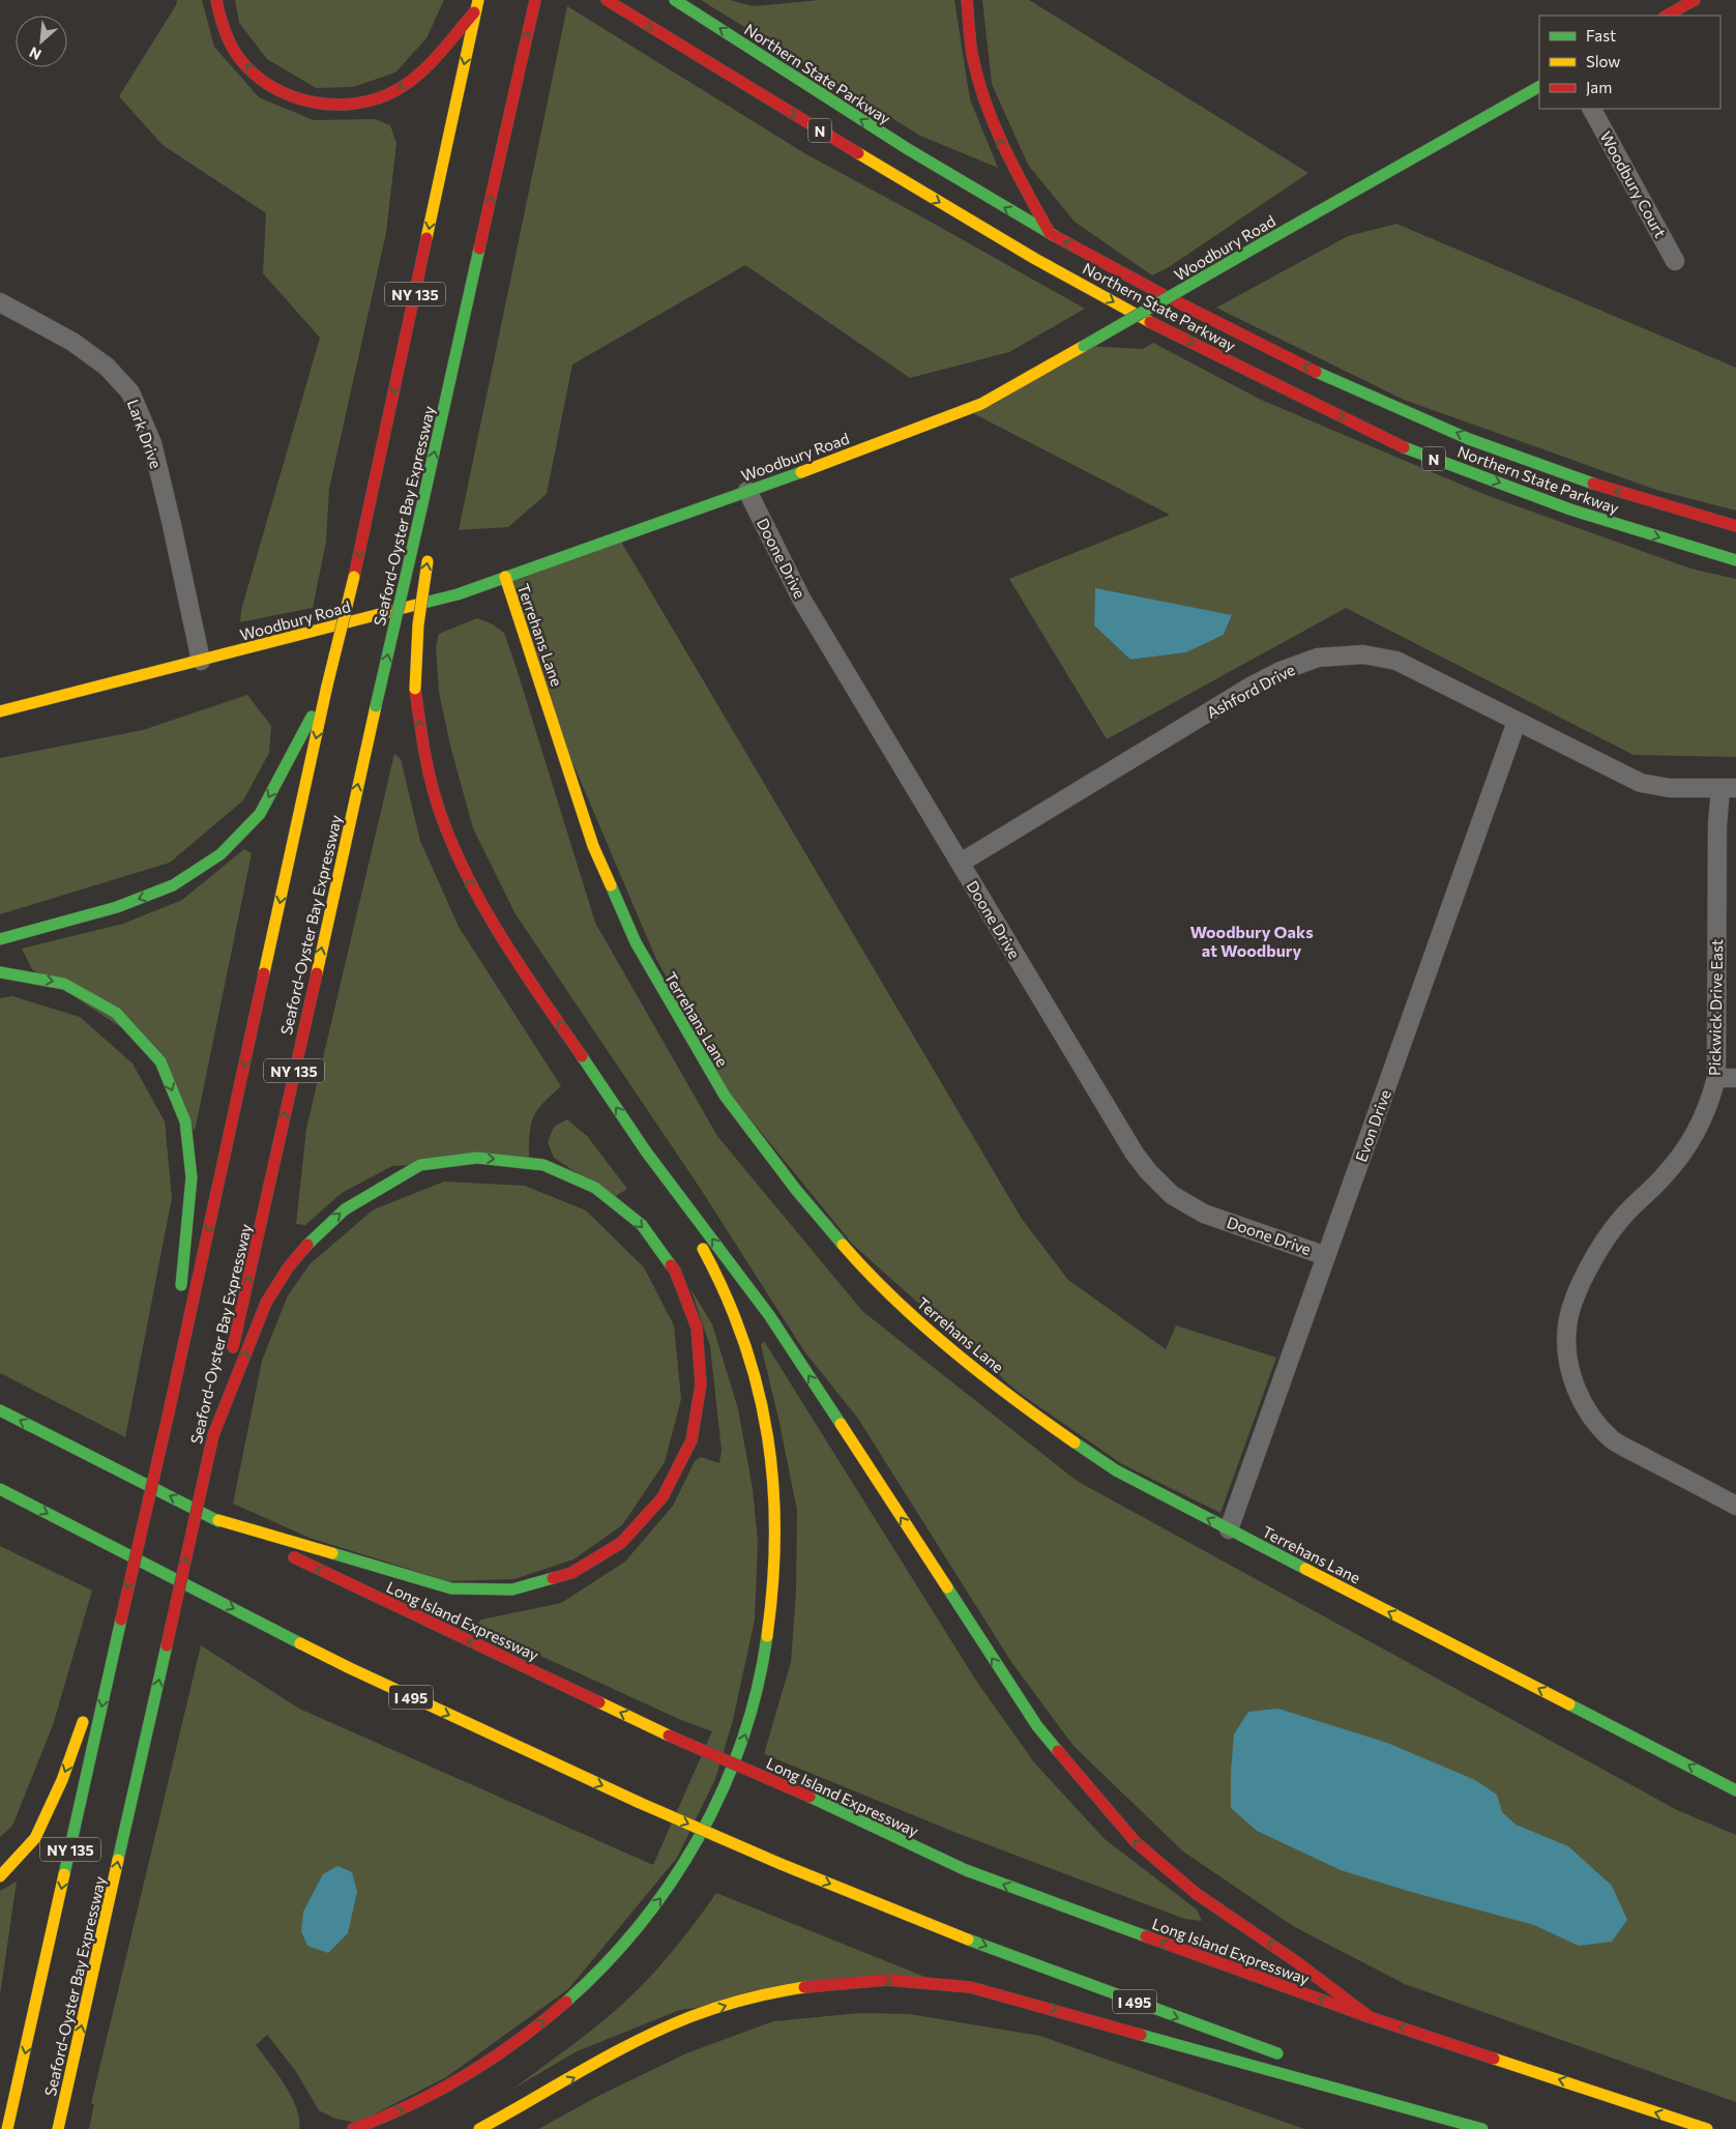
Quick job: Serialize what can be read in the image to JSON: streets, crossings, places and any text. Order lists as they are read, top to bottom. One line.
{"streets":{"main road":["Northern State Parkway","N","Woodbury Road","NY 135","Seaford-Oyster Bay Expressway","Terrehans Lane","Long Island Expressway","I 495"],"street":["Woodbury Court","Lark Drive","Doone Drive","Ashford Drive","Pickwick Drive East","Evon Drive"]},"crossings":[["Woodbury Road","Lark Drive"],["Woodbury Road","Doone Drive"],["Woodbury Road","Terrehans Lane"],["Doone Drive","Ashford Drive"],["Doone Drive","Evon Drive"],["Terrehans Lane","Evon Drive"],["Ashford Drive","Pickwick Drive East"],["Ashford Drive","Evon Drive"]],"one_way":["Terrehans Lane"],"districts":["Woodbury Oaks at Woodbury"],"legend":["Fast","Slow","Jam"],"north":"bottom left"}
